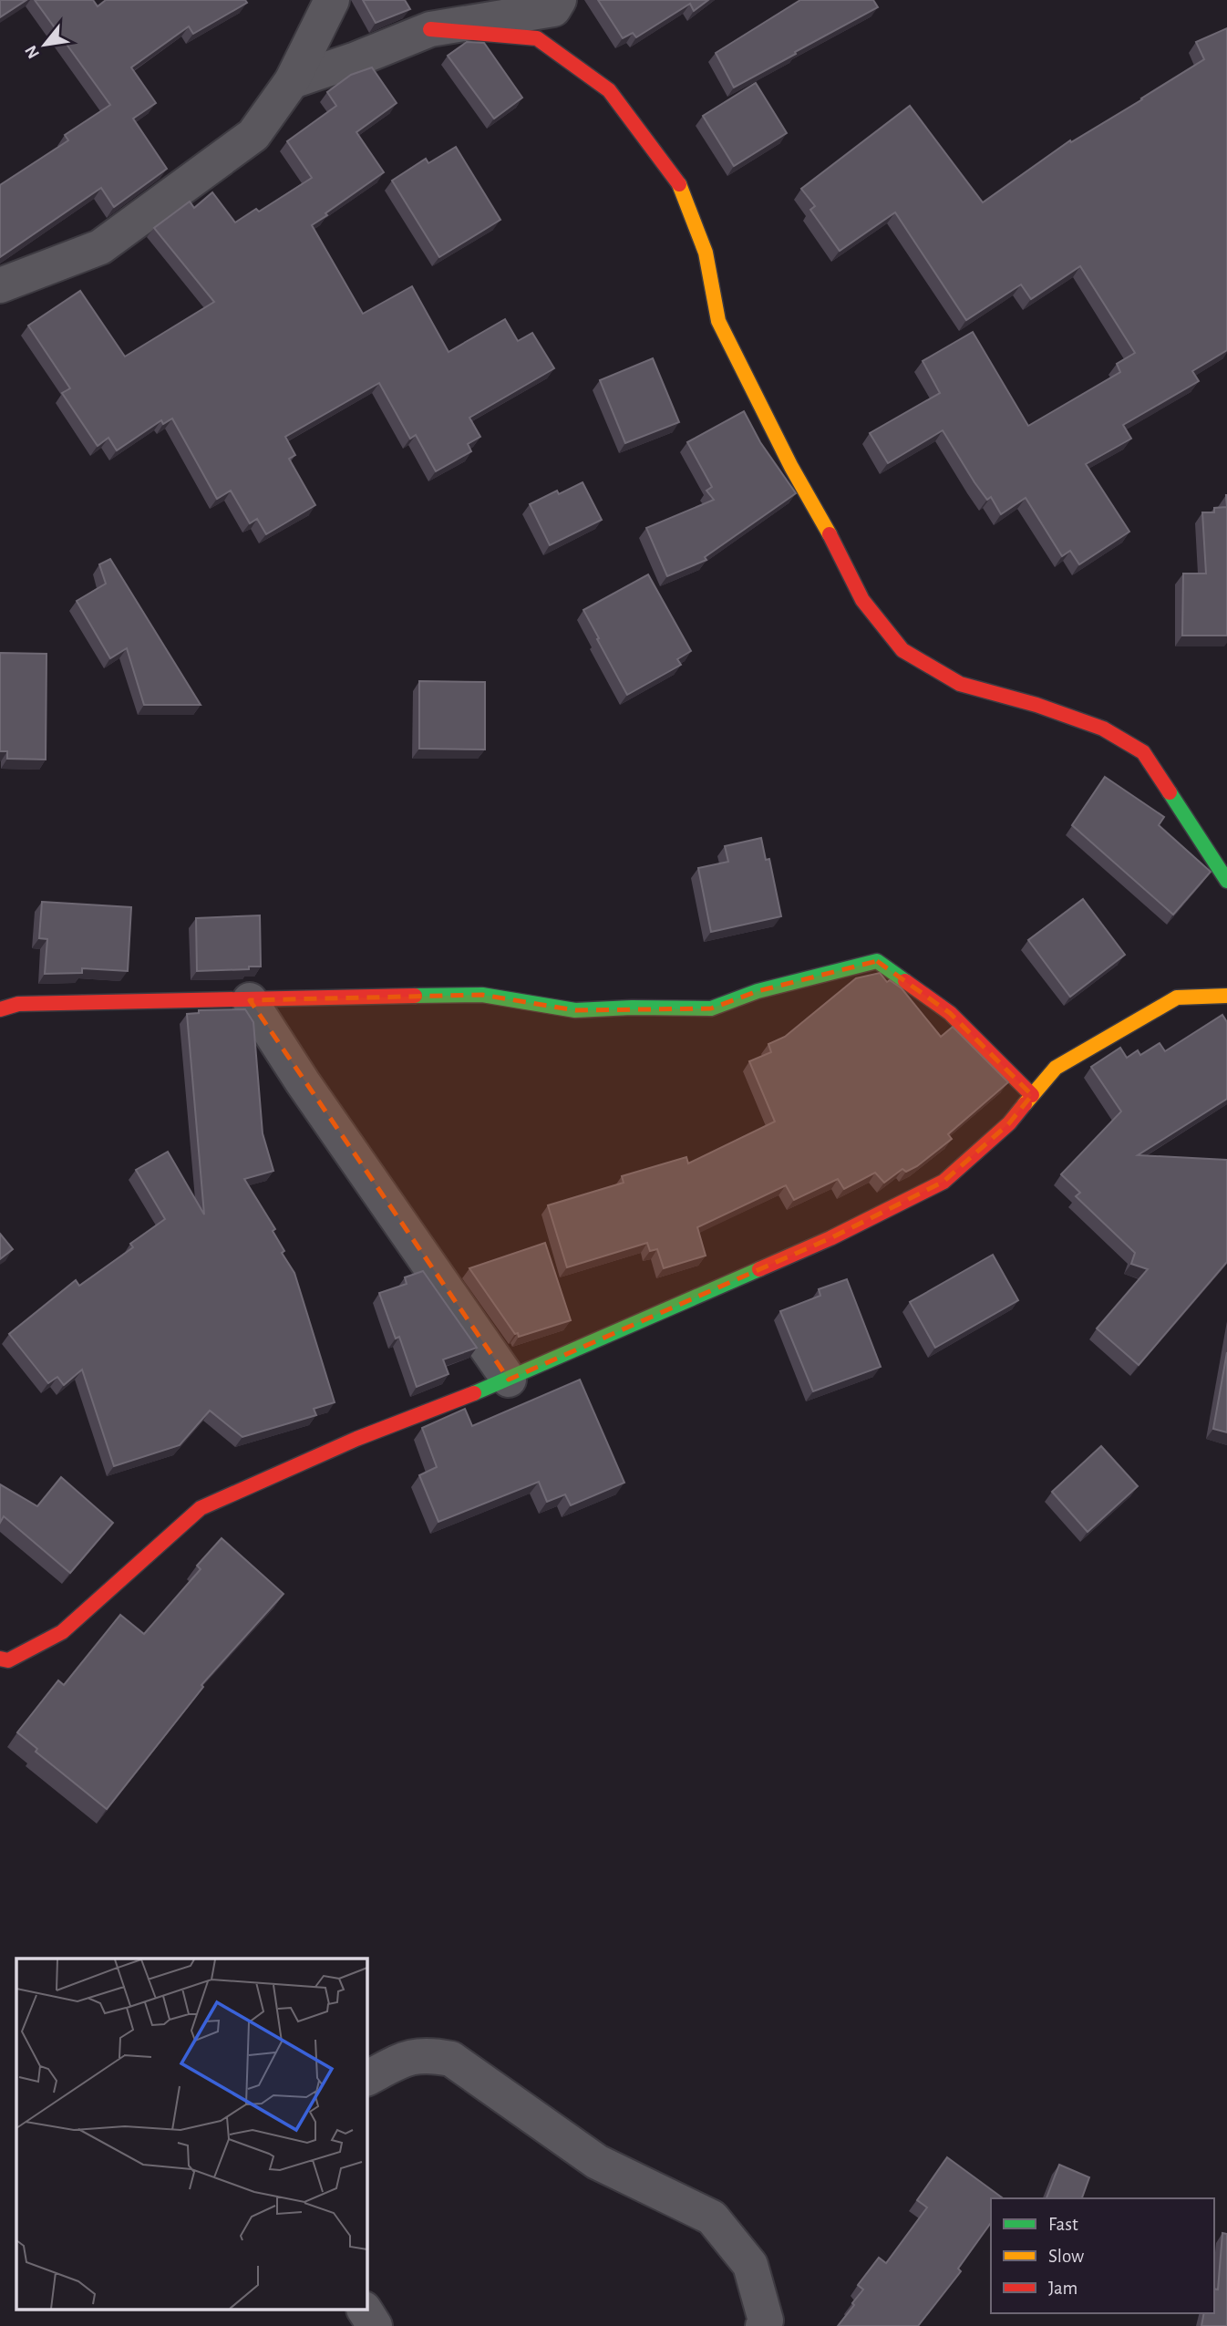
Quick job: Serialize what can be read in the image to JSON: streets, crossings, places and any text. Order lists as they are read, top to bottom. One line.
{"legend":["Fast","Slow","Jam"],"north":"bottom left"}
